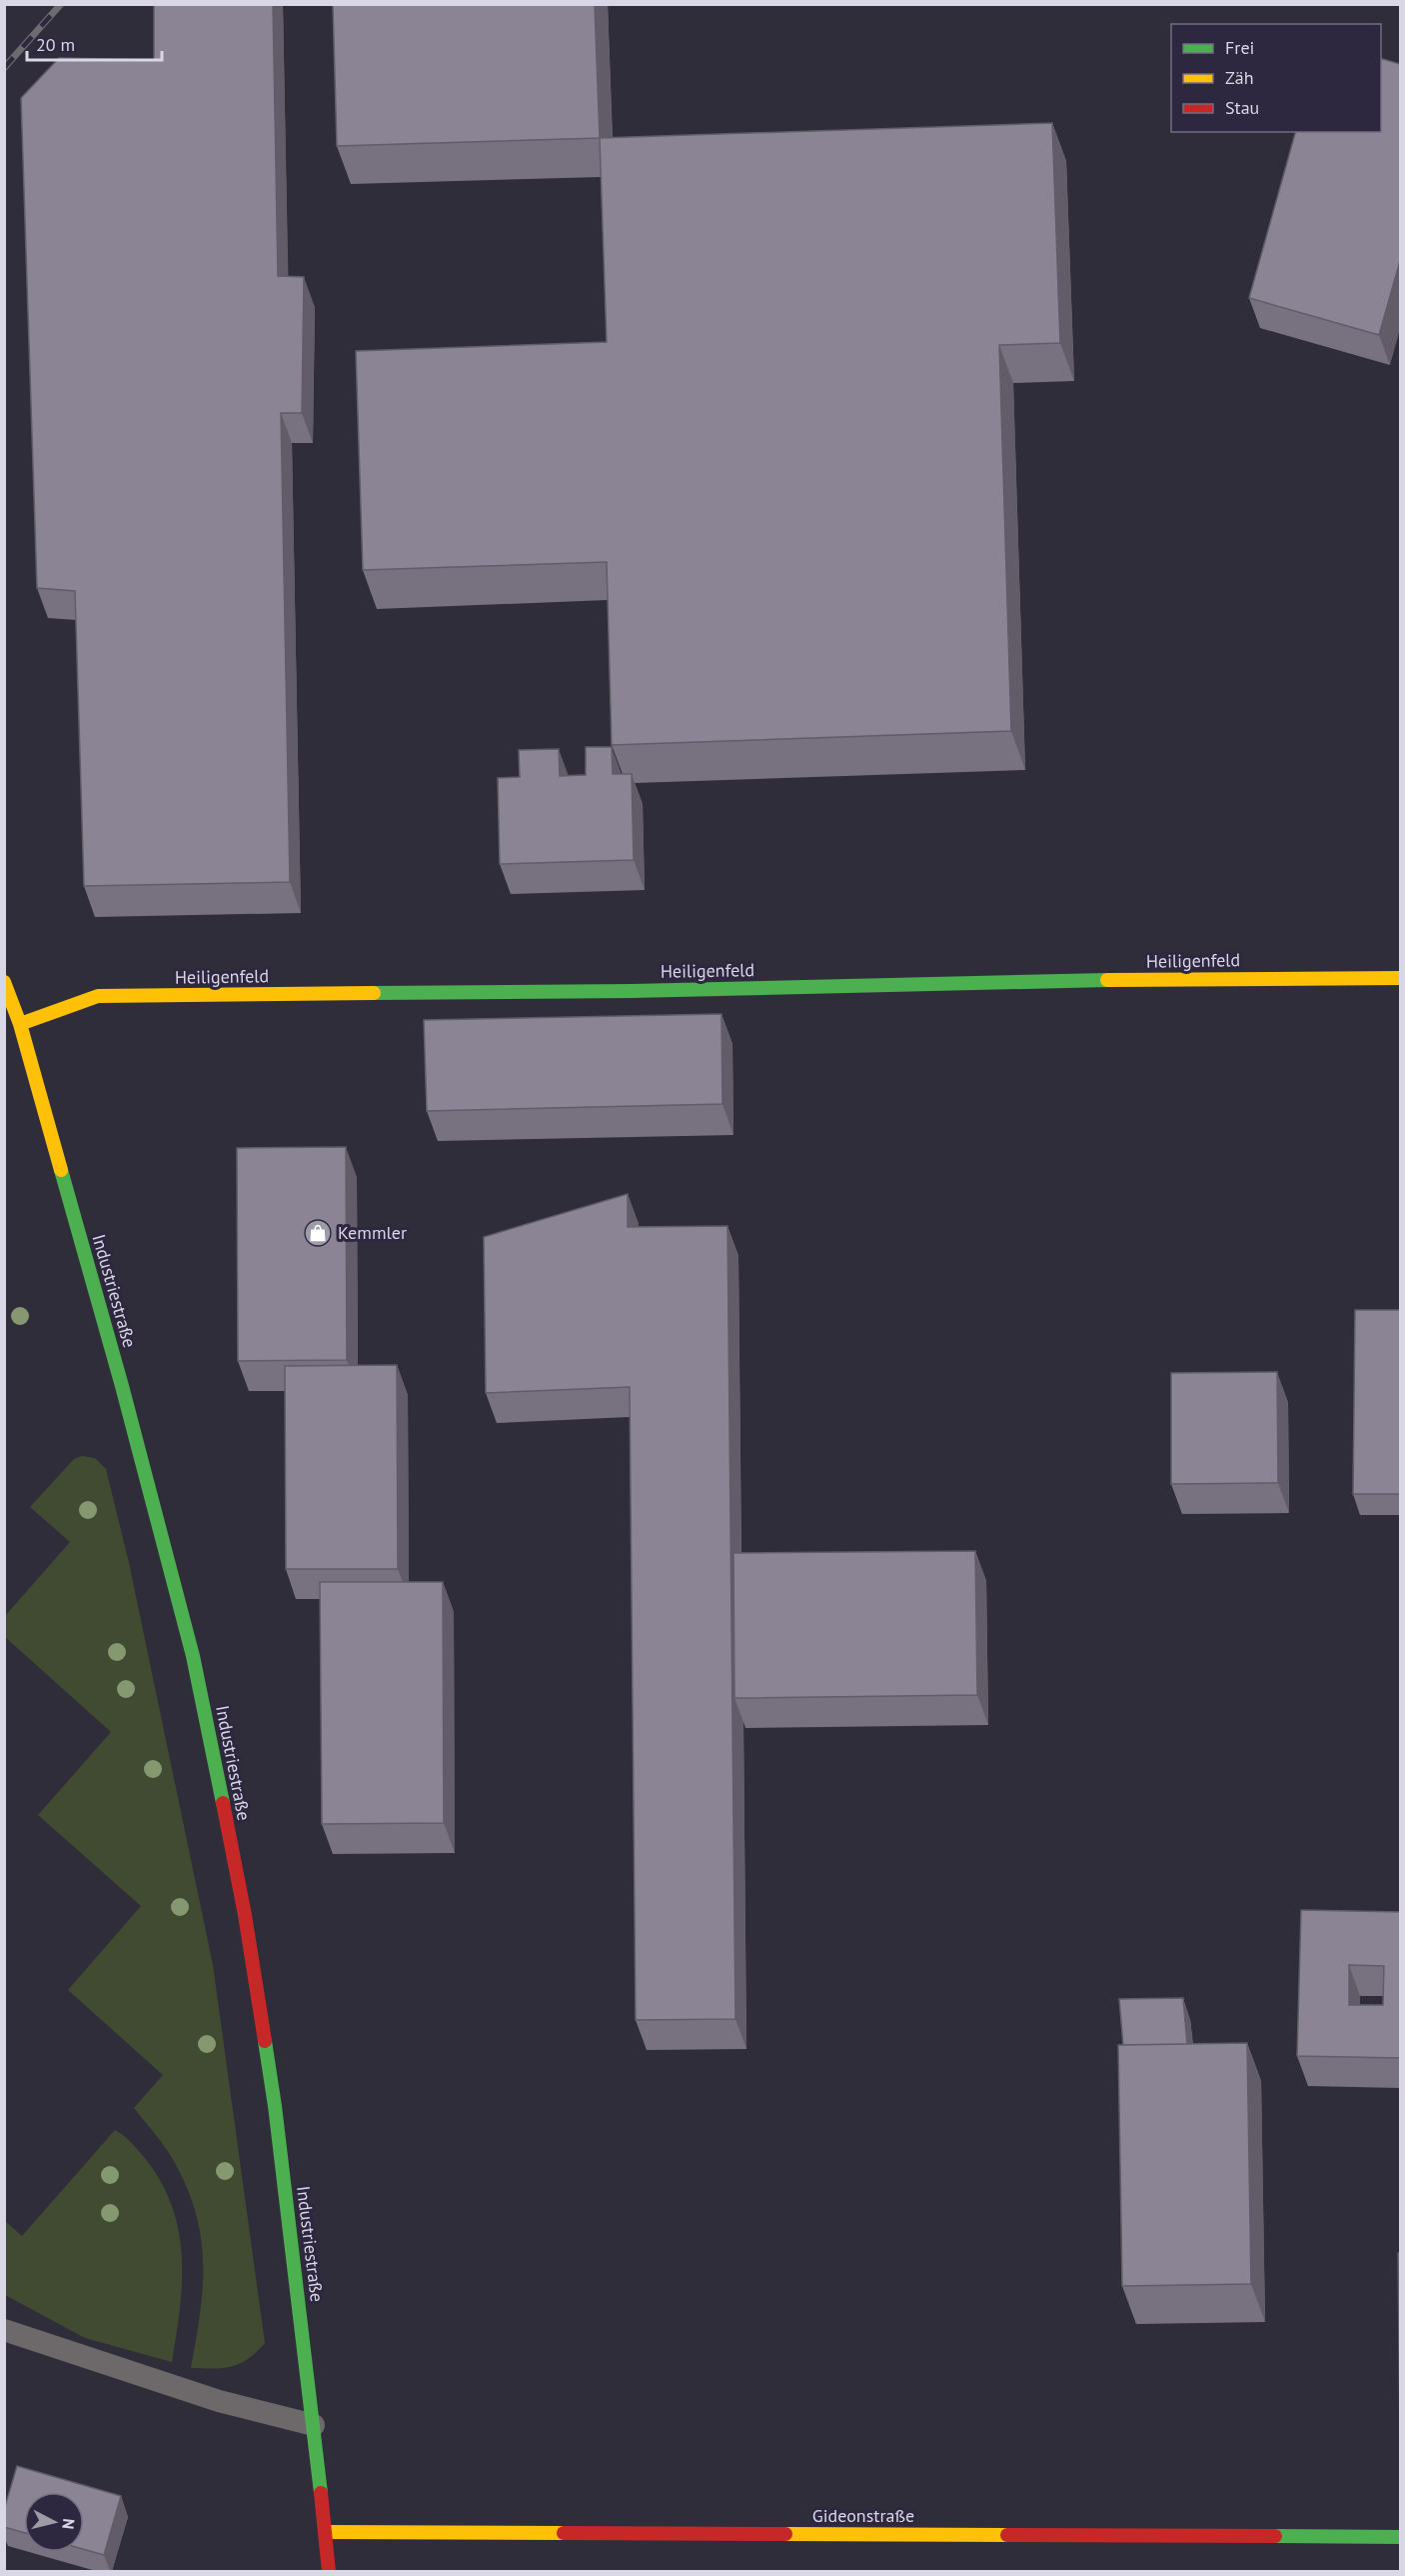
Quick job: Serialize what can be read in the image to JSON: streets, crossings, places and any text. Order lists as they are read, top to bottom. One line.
{"streets":{"street":["Heiligenfeld","Industriestraße","Gideonstraße"]},"crossings":[["Heiligenfeld","Industriestraße"],["Industriestraße","Gideonstraße"]],"places":{"shop":["Kemmler"]},"legend":["Frei","Zäh","Stau"],"scale_bar":"20 m","north":"right"}
